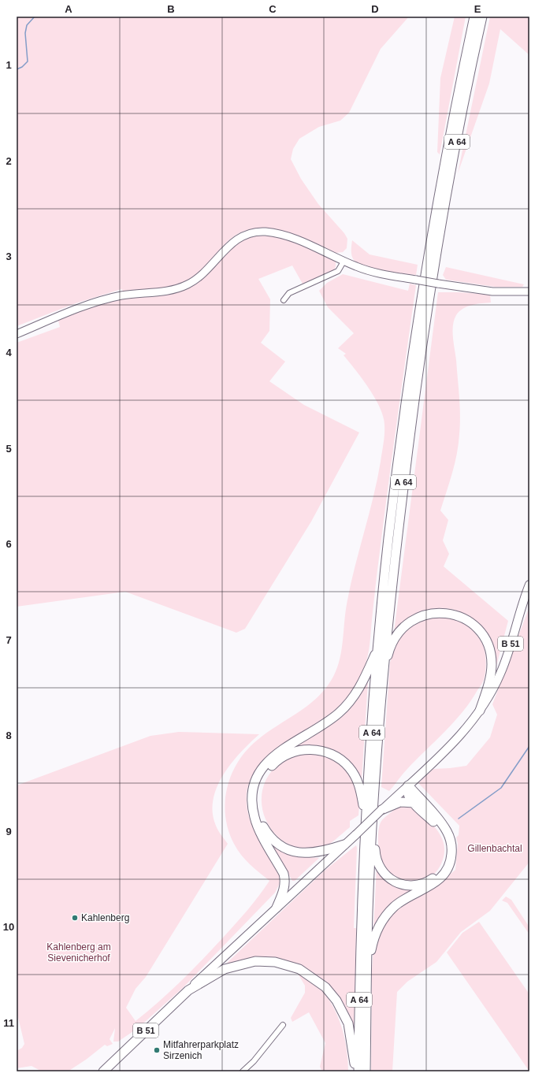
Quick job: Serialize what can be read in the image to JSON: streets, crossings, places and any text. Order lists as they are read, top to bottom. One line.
{"streets":{"highway":["A 64","B 51"]},"crossings":[["A 64","B 51"]],"parks":["Gillenbachtal","Kahlenberg am Sievenicherhof"],"places":["Kahlenberg","Mitfahrerparkplatz Sirzenich"],"grid":{"columns":["A","B","C","D","E"],"rows":["1","2","3","4","5","6","7","8","9","10","11"]}}
